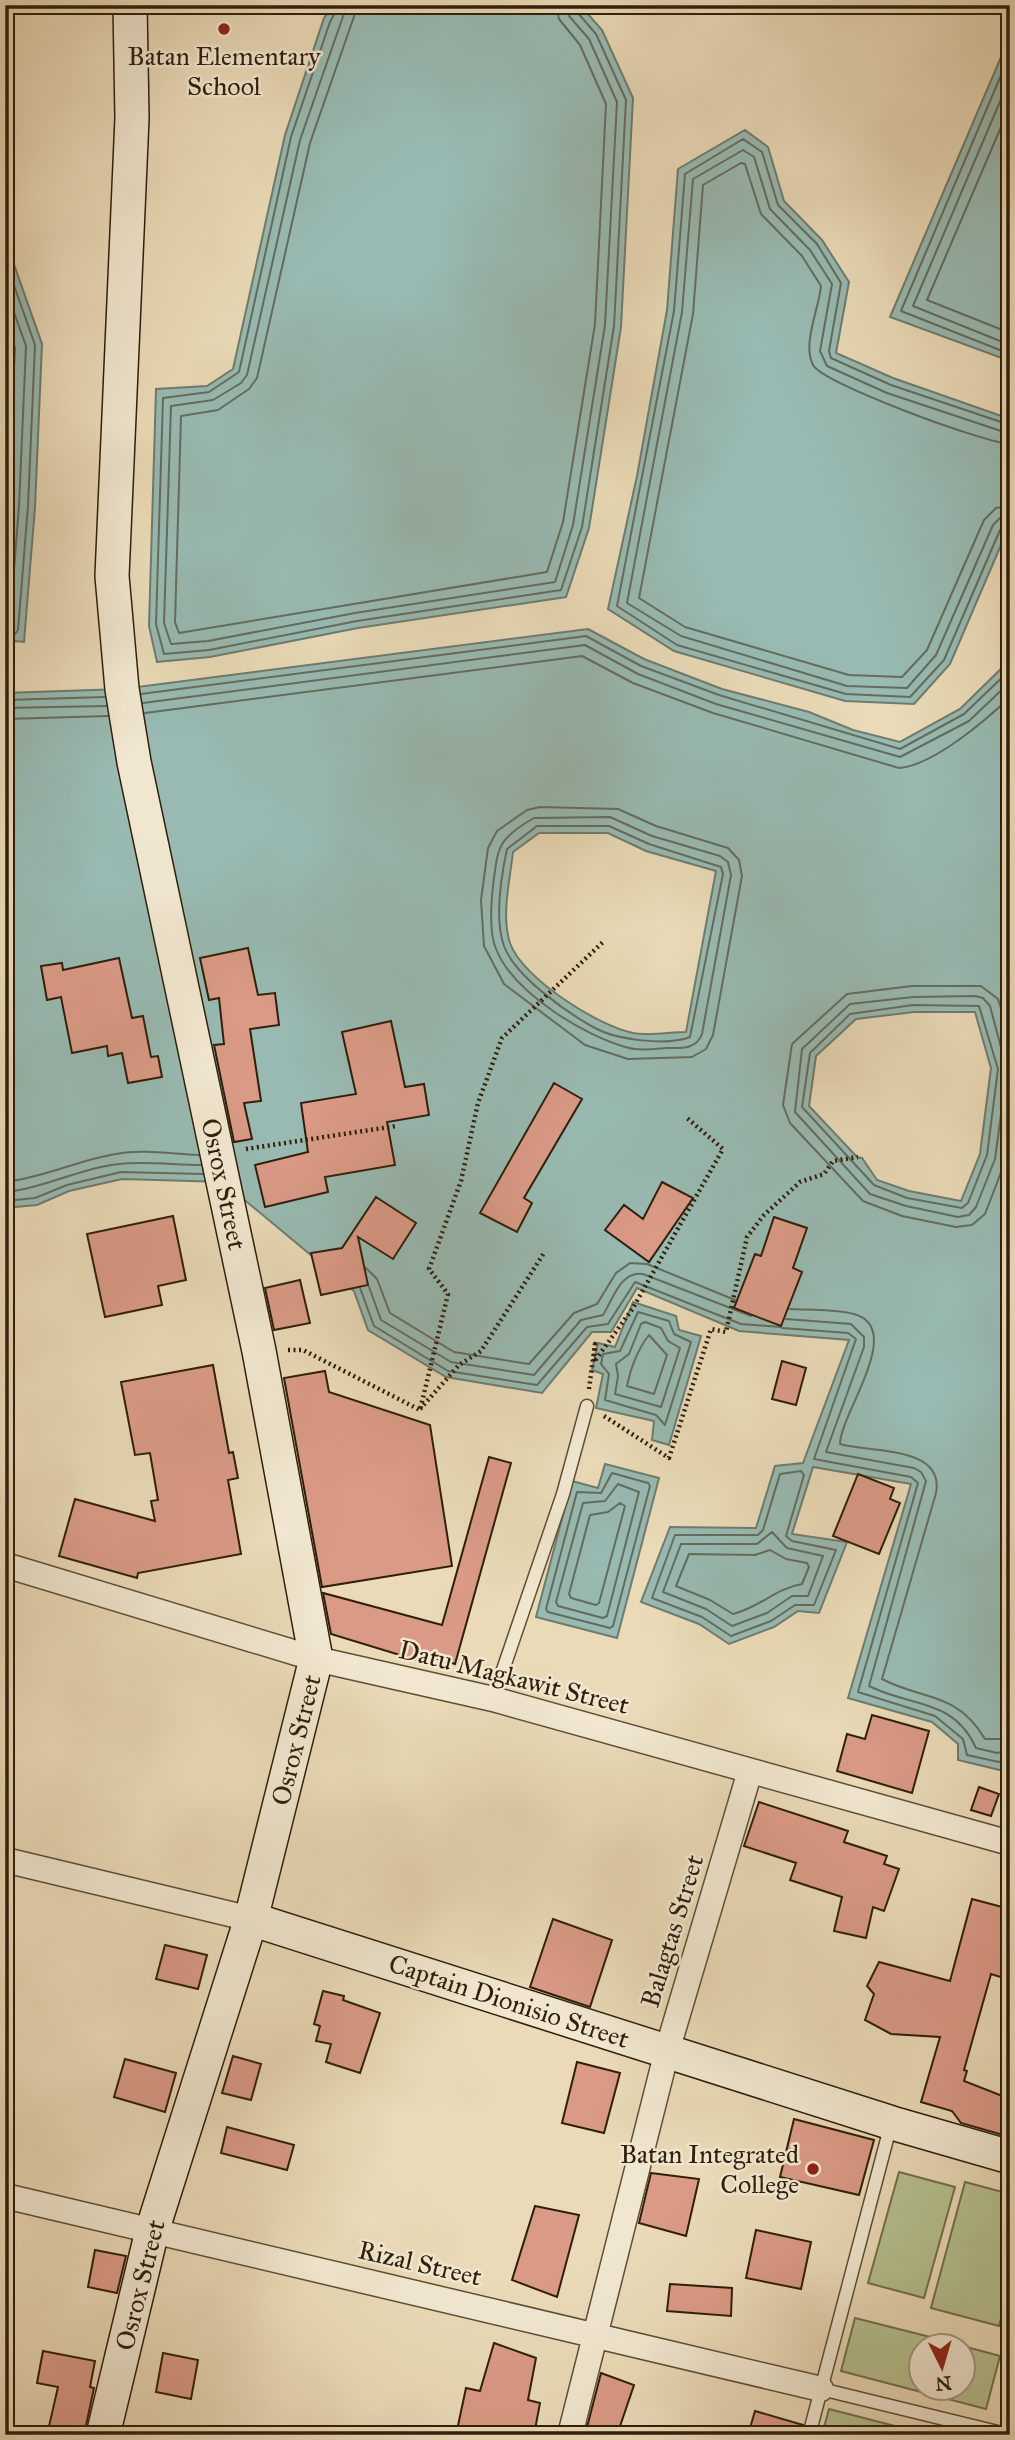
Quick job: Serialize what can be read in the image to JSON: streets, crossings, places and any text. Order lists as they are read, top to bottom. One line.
{"streets":{"street":["Osrox Street","Datu Magkawit Street","Balagtas Street","Captain Dionisio Street","Rizal Street"]},"crossings":[["Osrox Street","Datu Magkawit Street"],["Osrox Street","Captain Dionisio Street"],["Osrox Street","Rizal Street"],["Datu Magkawit Street","Balagtas Street"],["Balagtas Street","Captain Dionisio Street"],["Balagtas Street","Rizal Street"]],"places":["Batan Elementary School","Batan Integrated College"],"north":"bottom"}
